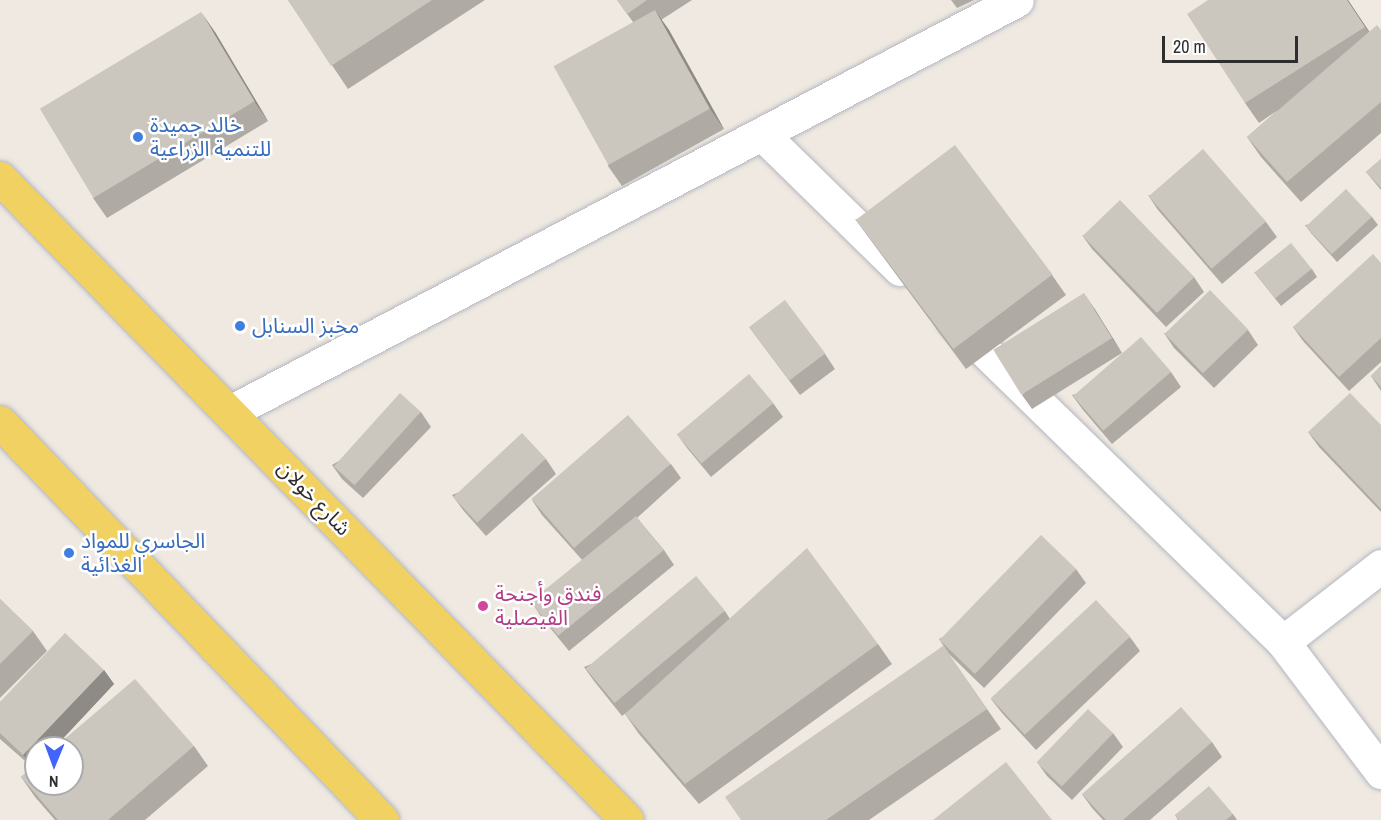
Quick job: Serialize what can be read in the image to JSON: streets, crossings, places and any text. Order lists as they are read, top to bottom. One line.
{"streets":{"main road":["شارع خولان"]},"places":["خالد جميدة للتنمية الزراعية","مخبز السنابل","الجاسري للمواد الغذائية","فندق وأجنحة الفيصلية"],"scale_bar":"20 m","north":"bottom"}
